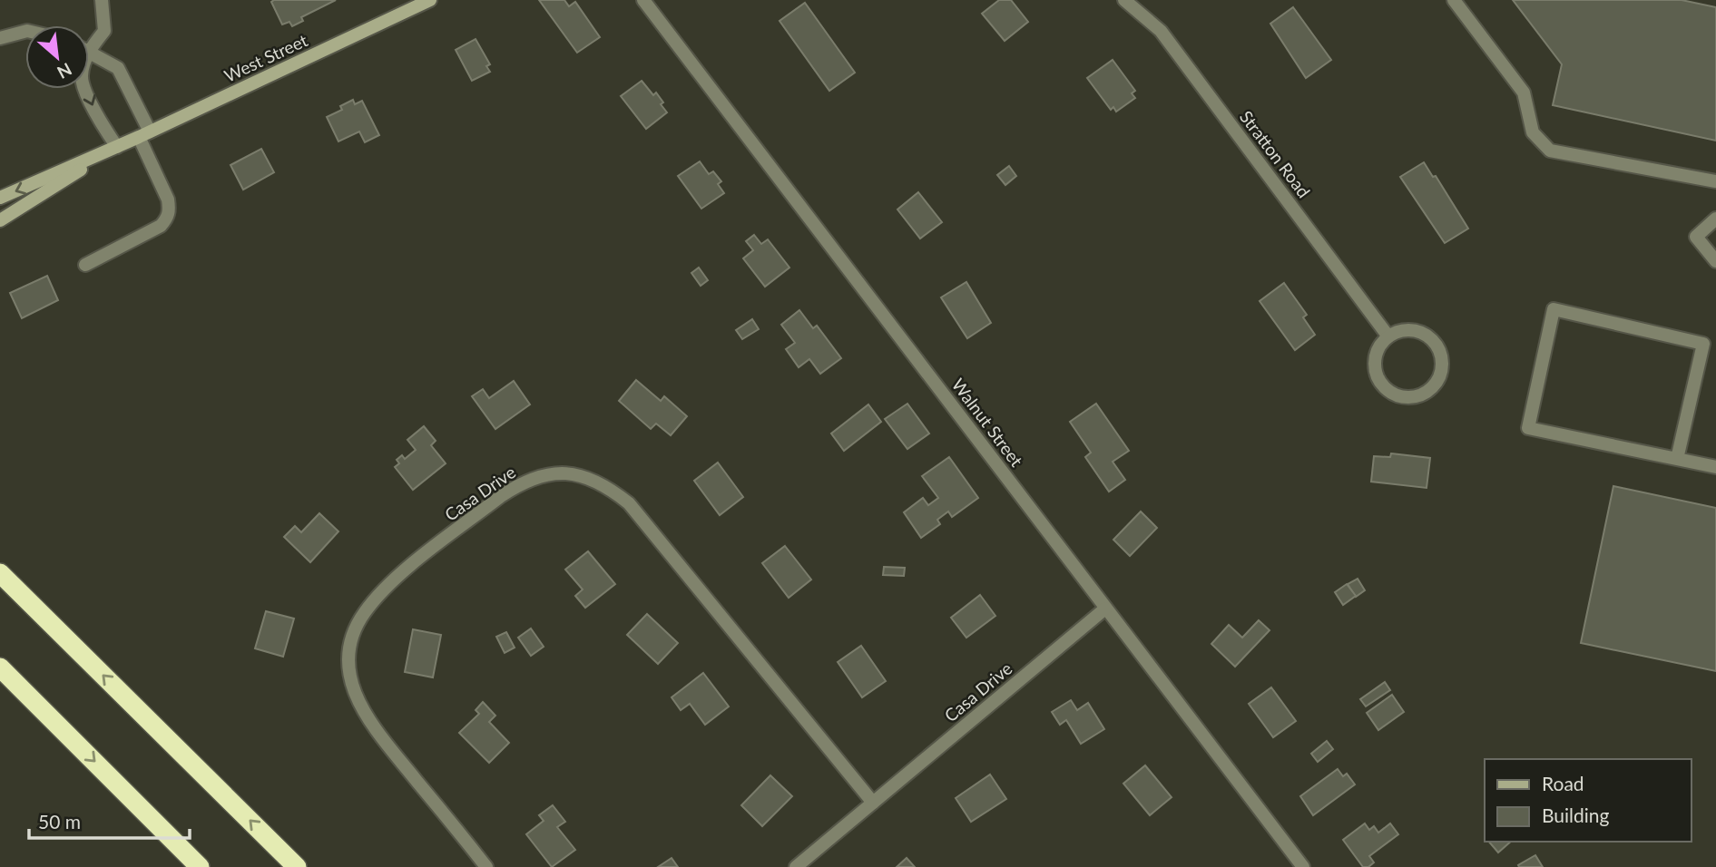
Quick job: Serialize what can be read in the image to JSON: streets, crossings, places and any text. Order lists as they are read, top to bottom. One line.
{"streets":{"street":["West Street","Stratton Road","Walnut Street","Casa Drive"]},"crossings":[["Walnut Street","Casa Drive"]],"legend":["Road","Building"],"scale_bar":"50 m","north":"bottom right"}
